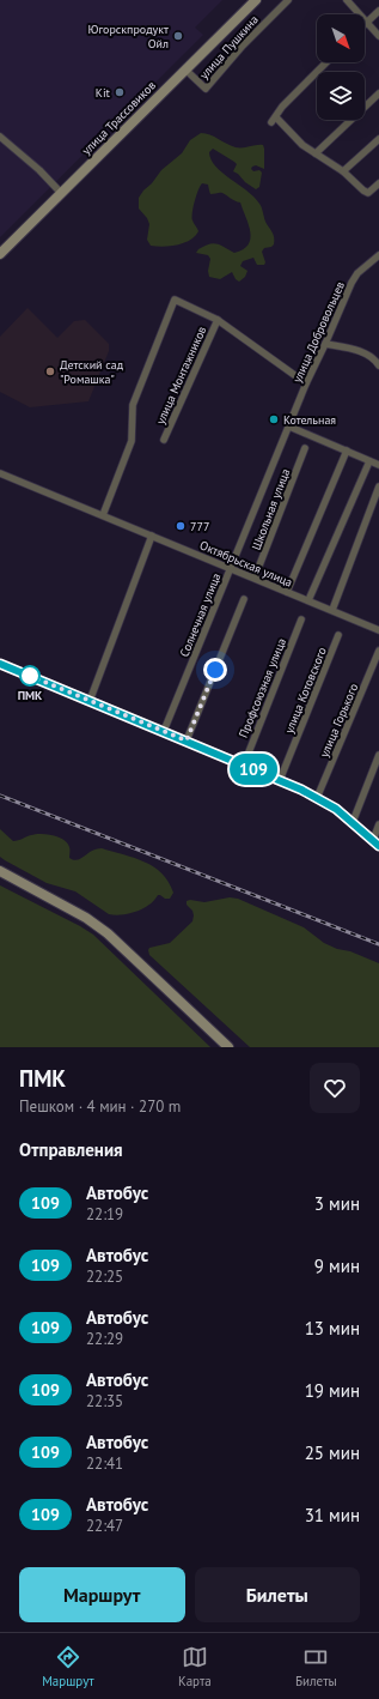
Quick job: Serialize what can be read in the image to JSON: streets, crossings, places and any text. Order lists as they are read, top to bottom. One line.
{"streets":{"main road":["улица Трассовиков"],"street":["улица Пушкина","улица Добровольцев","улица Монтажников","Школьная улица","Октябрьская улица","Солнечная улица","Профсоюзная улица","улица Котовского","улица Горького"]},"crossings":[["улица Пушкина","улица Трассовиков"],["улица Добровольцев","улица Монтажников"],["улица Добровольцев","Солнечная улица"],["улица Монтажников","Октябрьская улица"],["Школьная улица","Октябрьская улица"],["Октябрьская улица","Солнечная улица"]],"places":["Югорскпродукт Ойл","Kit","Детский сад \"Ромашка\"","Котельная","777","ПМК"],"lines":["bus line 109"],"north":"bottom right","page":{"on_map":"109","heading":[["ПМК","Пешком · 4 мин · 270 m"],"Отправления"],"list":[{"mark":"109","name":"Автобус","note":"22:19","value":"3 мин"},{"mark":"109","name":"Автобус","note":"22:25","value":"9 мин"},{"mark":"109","name":"Автобус","note":"22:29","value":"13 мин"},{"mark":"109","name":"Автобус","note":"22:35","value":"19 мин"},{"mark":"109","name":"Автобус","note":"22:41","value":"25 мин"},{"mark":"109","name":"Автобус","note":"22:47","value":"31 мин"}],"buttons":["Маршрут","Билеты"],"tabs":["Маршрут","Карта","Билеты"]}}
